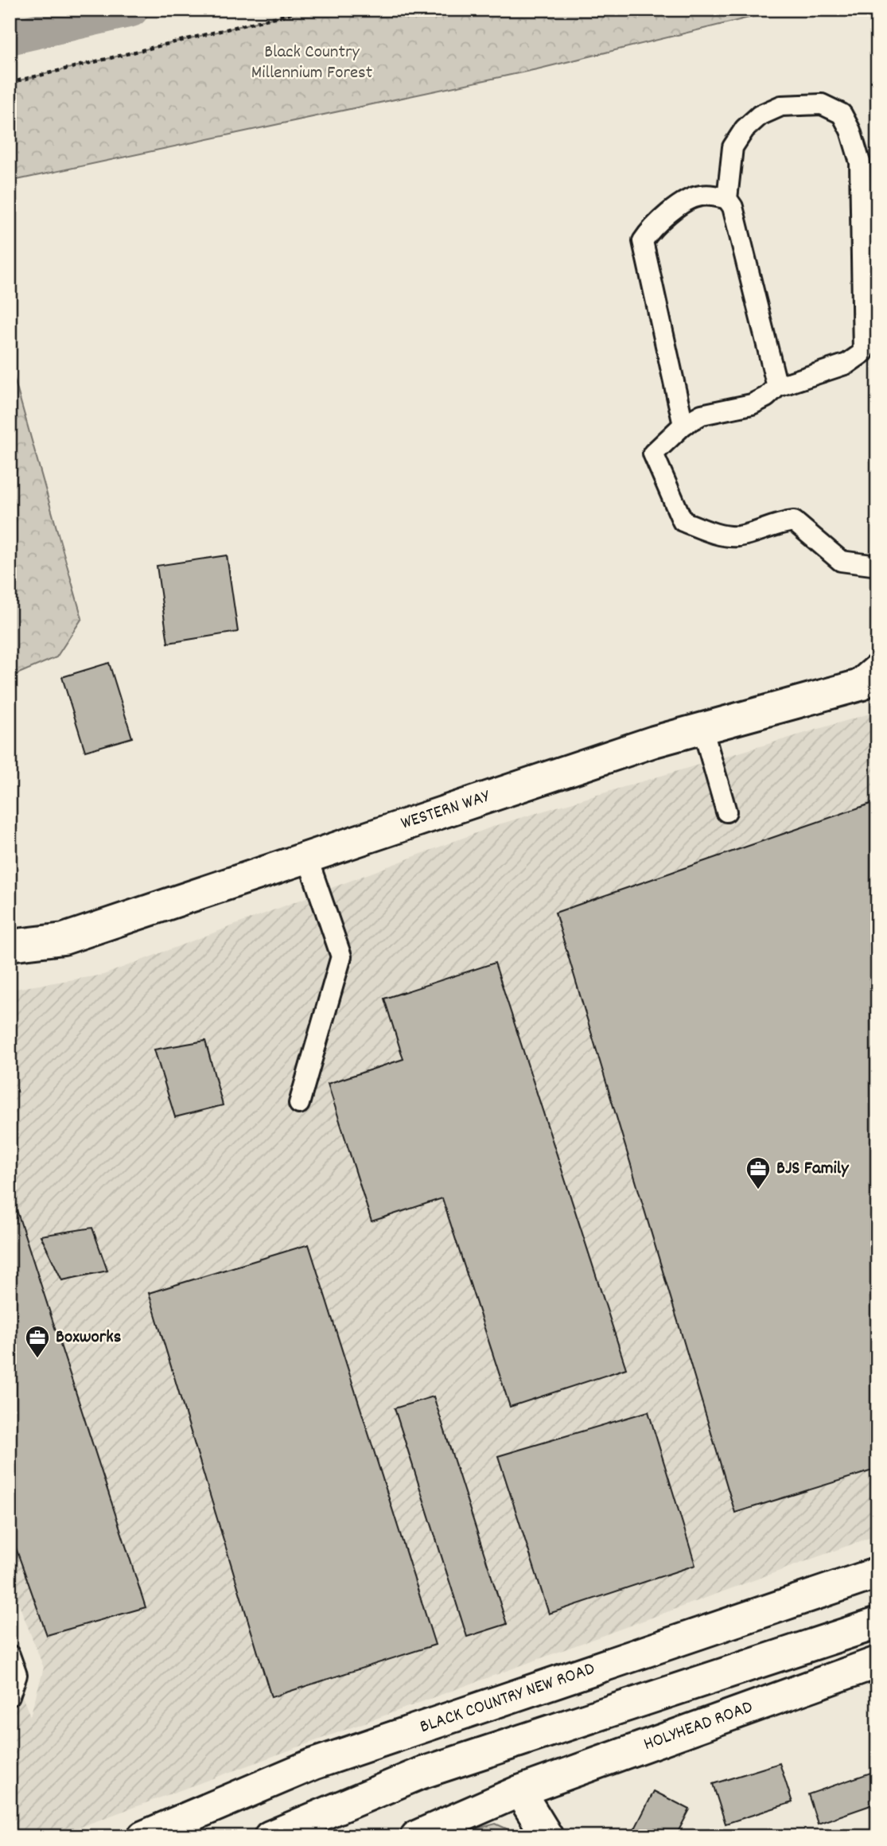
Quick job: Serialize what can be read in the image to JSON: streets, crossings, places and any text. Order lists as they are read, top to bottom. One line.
{"streets":{"main road":["WESTERN WAY","BLACK COUNTRY NEW ROAD","HOLYHEAD ROAD"]},"parks":["Black Country Millennium Forest"],"places":{"office":["BJS Family","Boxworks"]}}
